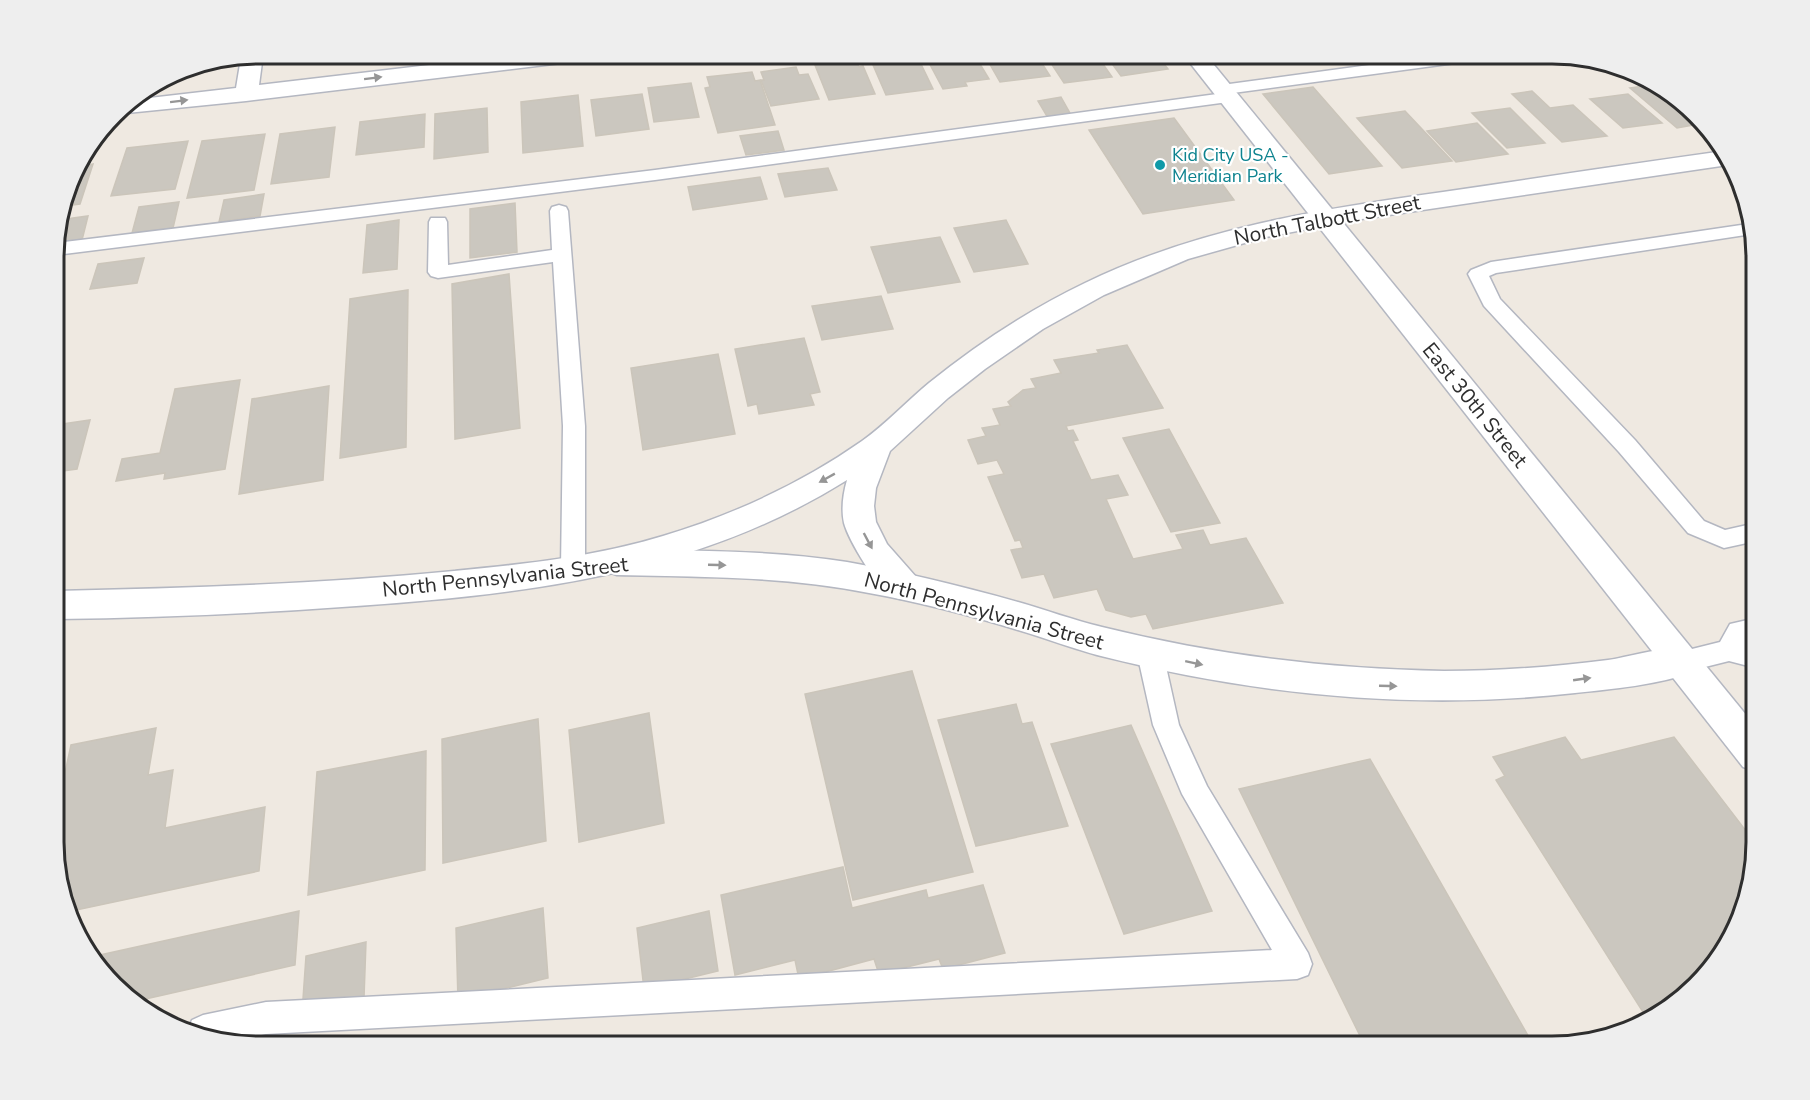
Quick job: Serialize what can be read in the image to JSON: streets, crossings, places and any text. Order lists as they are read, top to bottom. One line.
{"streets":{"street":["North Talbott Street","East 30th Street","North Pennsylvania Street"]},"crossings":[["North Talbott Street","East 30th Street"],["North Talbott Street","North Pennsylvania Street"],["East 30th Street","North Pennsylvania Street"]],"one_way":["North Pennsylvania Street"],"places":["Kid City USA - Meridian Park"]}
